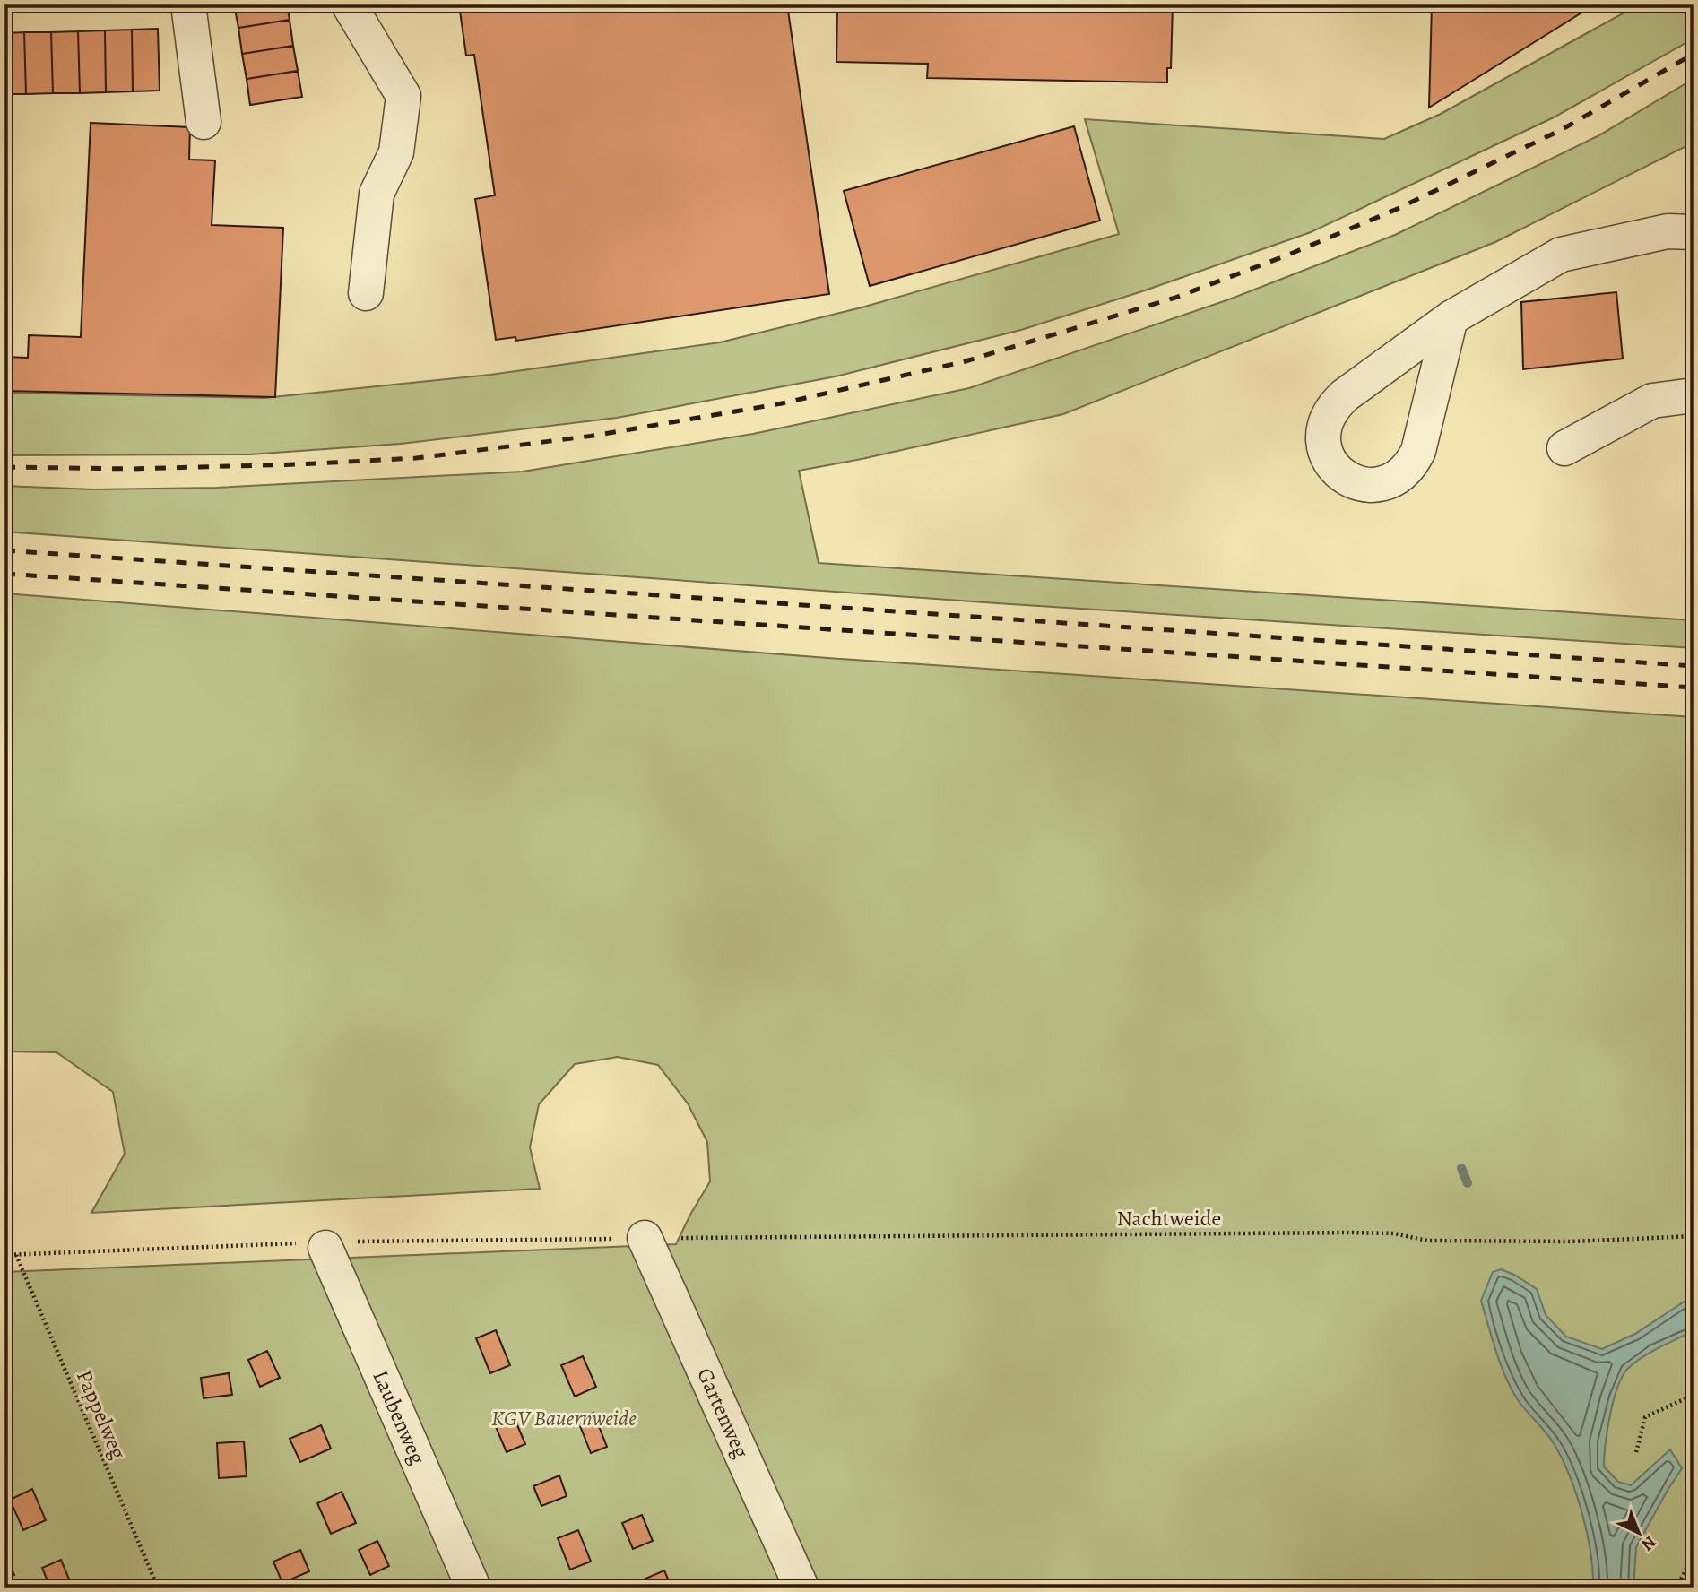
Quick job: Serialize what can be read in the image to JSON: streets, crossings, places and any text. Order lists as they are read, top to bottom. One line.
{"streets":{"street":["Gartenweg","Laubenweg"],"path":["Nachtweide","Pappelweg"]},"crossings":[["Nachtweide","Gartenweg"]],"parks":["KGV Bauernweide"],"north":"bottom right"}
